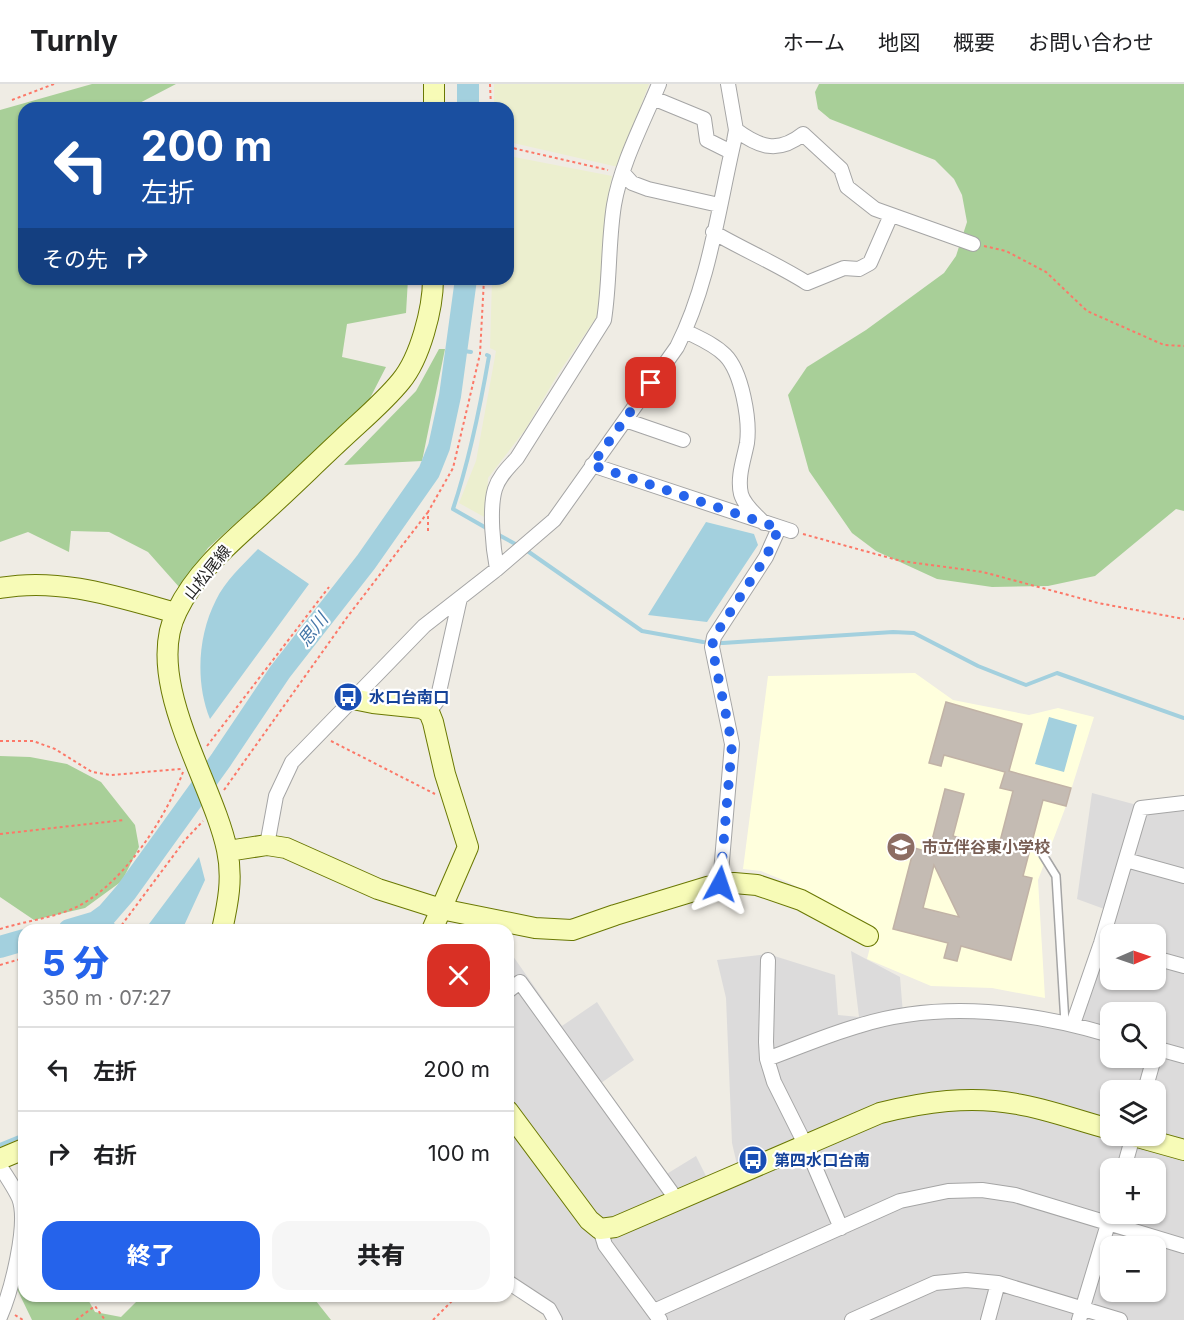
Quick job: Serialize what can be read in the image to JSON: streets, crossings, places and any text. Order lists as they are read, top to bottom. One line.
{"streets":{"street":["山松尾線"]},"water":["思川"],"places":{"bus stop":["水口台南口","第四水口台南"],"school or university":["市立伴谷東小学校"]},"north":"right","page":{"header":"Turnly","nav":["ホーム","地図","概要","お問い合わせ"],"turn":["200 m","左折"],"then":"その先","map_buttons":["+","−"],"heading":["5 分","350 m · 07:27"],"list":[{"name":"左折","value":"200 m"},{"name":"右折","value":"100 m"}],"buttons":["終了","共有"]}}
